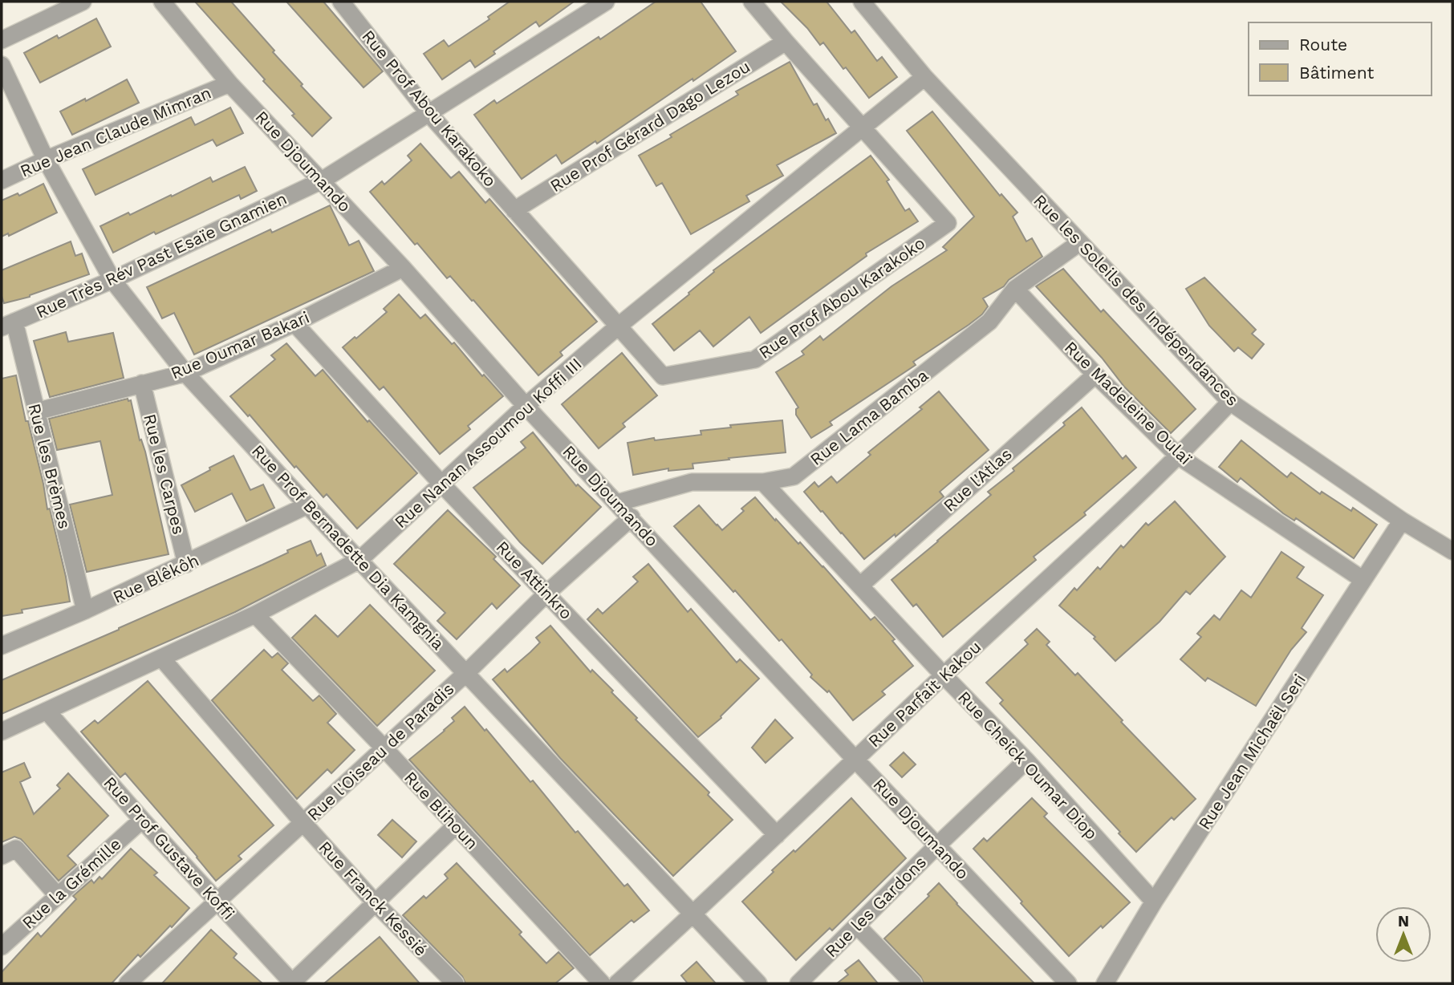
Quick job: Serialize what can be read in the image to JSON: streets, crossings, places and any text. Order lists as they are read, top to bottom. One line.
{"streets":{"street":["Rue Prof Abou Karakoko","Rue Prof Gérard Dago Lezou","Rue Jean Claude Mimran","Rue Djoumando","Rue Très Rév Past Esaïe Gnamien","Rue les Soleils des Indépendances","Rue Oumar Bakari","Rue Madeleine Oulaï","Rue Lama Bamba","Rue Nanan Assoumou Koffi III","Rue les Brèmes","Rue les Carpes","Rue l'Atlas","Rue Prof Bernadette Dia Kamgnia","Rue Blêkôh","Rue Attinkro","Rue Parfait Kakou","Rue l'Oiseau de Paradis","Rue Jean Michaël Seri","Rue Cheick Oumar Diop","Rue Blihoun","Rue Prof Gustave Koffi","Rue la Grémille","Rue Franck Kessié","Rue les Gardons"]},"crossings":[["Rue Prof Abou Karakoko","Rue Prof Gérard Dago Lezou"],["Rue Prof Abou Karakoko","Rue Très Rév Past Esaïe Gnamien"],["Rue Prof Abou Karakoko","Rue Nanan Assoumou Koffi III"],["Rue Jean Claude Mimran","Rue Djoumando"],["Rue Jean Claude Mimran","Rue Prof Bernadette Dia Kamgnia"],["Rue Djoumando","Rue Très Rév Past Esaïe Gnamien"],["Rue Djoumando","Rue Oumar Bakari"],["Rue Djoumando","Rue Lama Bamba"],["Rue Djoumando","Rue Nanan Assoumou Koffi III"],["Rue Djoumando","Rue Parfait Kakou"],["Rue Djoumando","Rue l'Oiseau de Paradis"],["Rue Djoumando","Rue les Gardons"],["Rue Très Rév Past Esaïe Gnamien","Rue les Brèmes"],["Rue Très Rév Past Esaïe Gnamien","Rue Prof Bernadette Dia Kamgnia"],["Rue les Soleils des Indépendances","Rue Lama Bamba"],["Rue les Soleils des Indépendances","Rue Nanan Assoumou Koffi III"],["Rue les Soleils des Indépendances","Rue Parfait Kakou"],["Rue les Soleils des Indépendances","Rue Jean Michaël Seri"],["Rue Oumar Bakari","Rue les Brèmes"],["Rue Oumar Bakari","Rue les Carpes"],["Rue Oumar Bakari","Rue Prof Bernadette Dia Kamgnia"],["Rue Oumar Bakari","Rue Attinkro"],["Rue Madeleine Oulaï","Rue Lama Bamba"],["Rue Madeleine Oulaï","Rue l'Atlas"],["Rue Madeleine Oulaï","Rue Parfait Kakou"],["Rue Madeleine Oulaï","Rue Jean Michaël Seri"],["Rue Lama Bamba","Rue Cheick Oumar Diop"],["Rue Nanan Assoumou Koffi III","Rue Prof Bernadette Dia Kamgnia"],["Rue Nanan Assoumou Koffi III","Rue Attinkro"],["Rue Nanan Assoumou Koffi III","Rue Blihoun"],["Rue Nanan Assoumou Koffi III","Rue Prof Gustave Koffi"],["Rue Nanan Assoumou Koffi III","Rue Franck Kessié"],["Rue les Brèmes","Rue Blêkôh"],["Rue les Carpes","Rue Blêkôh"],["Rue l'Atlas","Rue Cheick Oumar Diop"],["Rue Prof Bernadette Dia Kamgnia","Rue Blêkôh"],["Rue Prof Bernadette Dia Kamgnia","Rue Parfait Kakou"],["Rue Prof Bernadette Dia Kamgnia","Rue l'Oiseau de Paradis"],["Rue Attinkro","Rue Parfait Kakou"],["Rue Attinkro","Rue l'Oiseau de Paradis"],["Rue Parfait Kakou","Rue Cheick Oumar Diop"],["Rue l'Oiseau de Paradis","Rue Blihoun"],["Rue l'Oiseau de Paradis","Rue Prof Gustave Koffi"],["Rue l'Oiseau de Paradis","Rue Franck Kessié"],["Rue Jean Michaël Seri","Rue Cheick Oumar Diop"],["Rue Cheick Oumar Diop","Rue les Gardons"],["Rue Prof Gustave Koffi","Rue la Grémille"]],"legend":["Route","Bâtiment"],"north":"top"}
